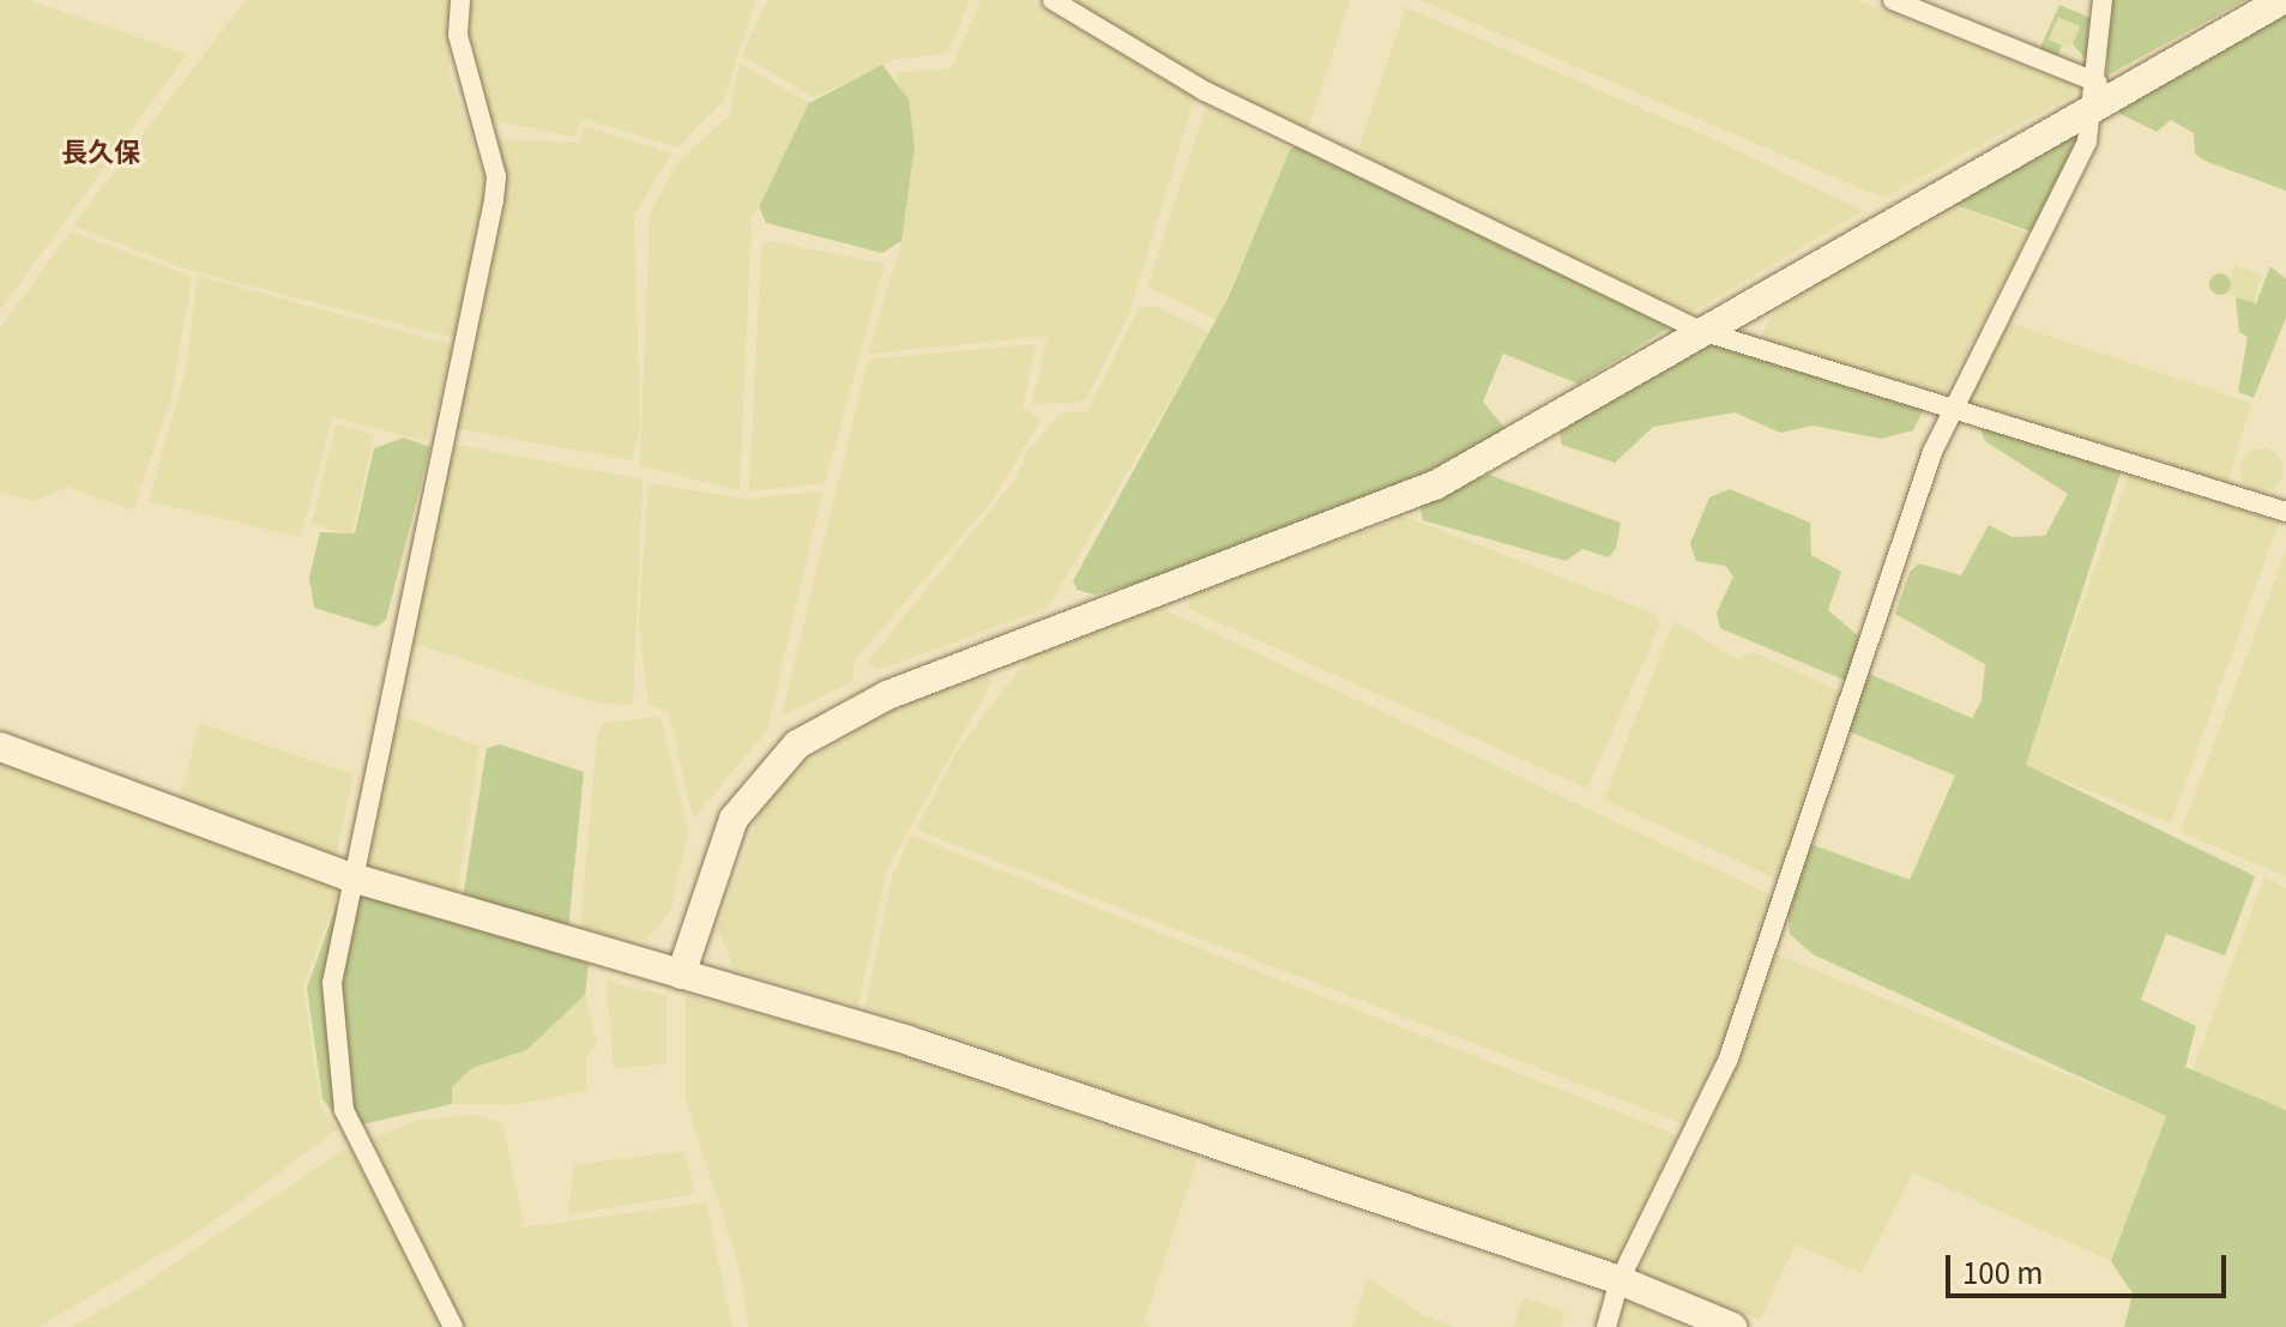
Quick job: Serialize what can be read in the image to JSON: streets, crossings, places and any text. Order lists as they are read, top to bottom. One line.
{"districts":["長久保"],"scale_bar":"100 m"}
